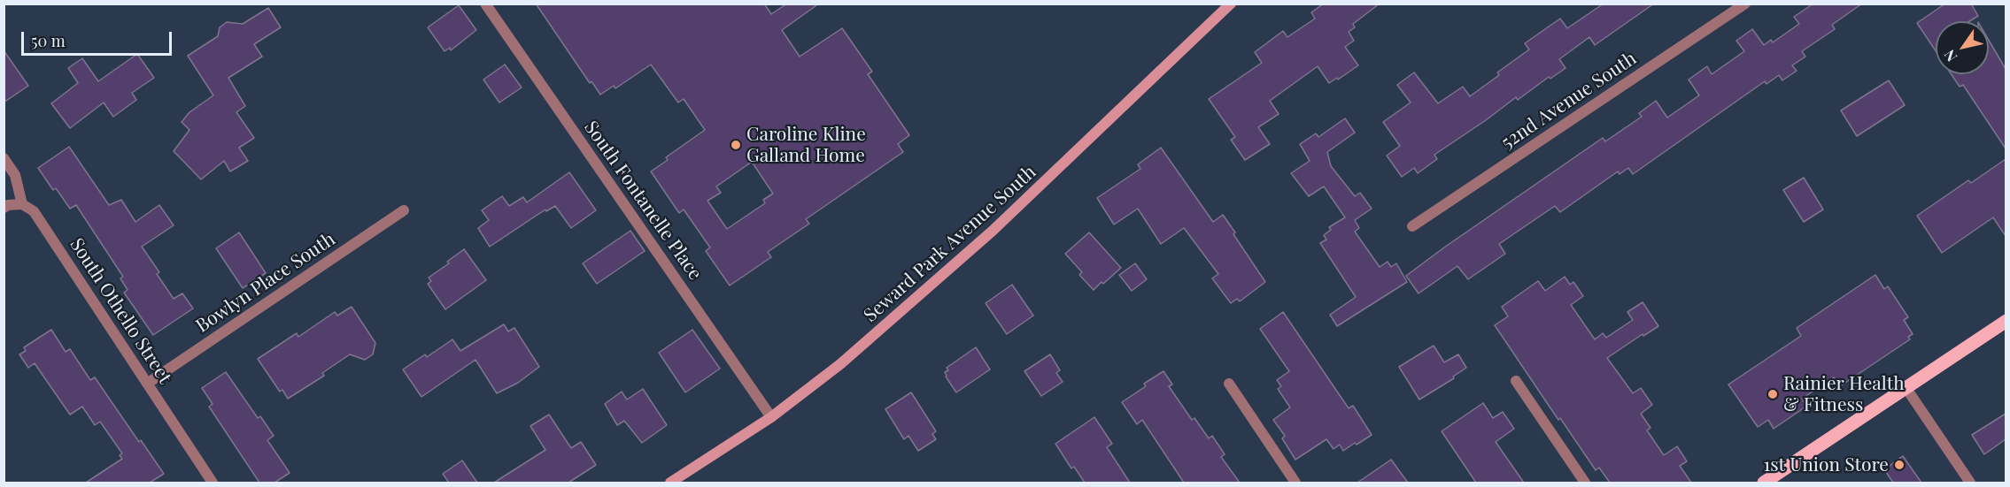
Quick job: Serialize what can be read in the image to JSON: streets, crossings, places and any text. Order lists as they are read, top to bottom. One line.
{"streets":{"main road":["Seward Park Avenue South"],"street":["52nd Avenue South","South Fontanelle Place","Bowlyn Place South","South Othello Street"]},"crossings":[["South Fontanelle Place","Seward Park Avenue South"],["Bowlyn Place South","South Othello Street"]],"places":["Caroline Kline Galland Home","Rainier Health & Fitness","1st Union Store"],"scale_bar":"50 m","north":"bottom left"}
